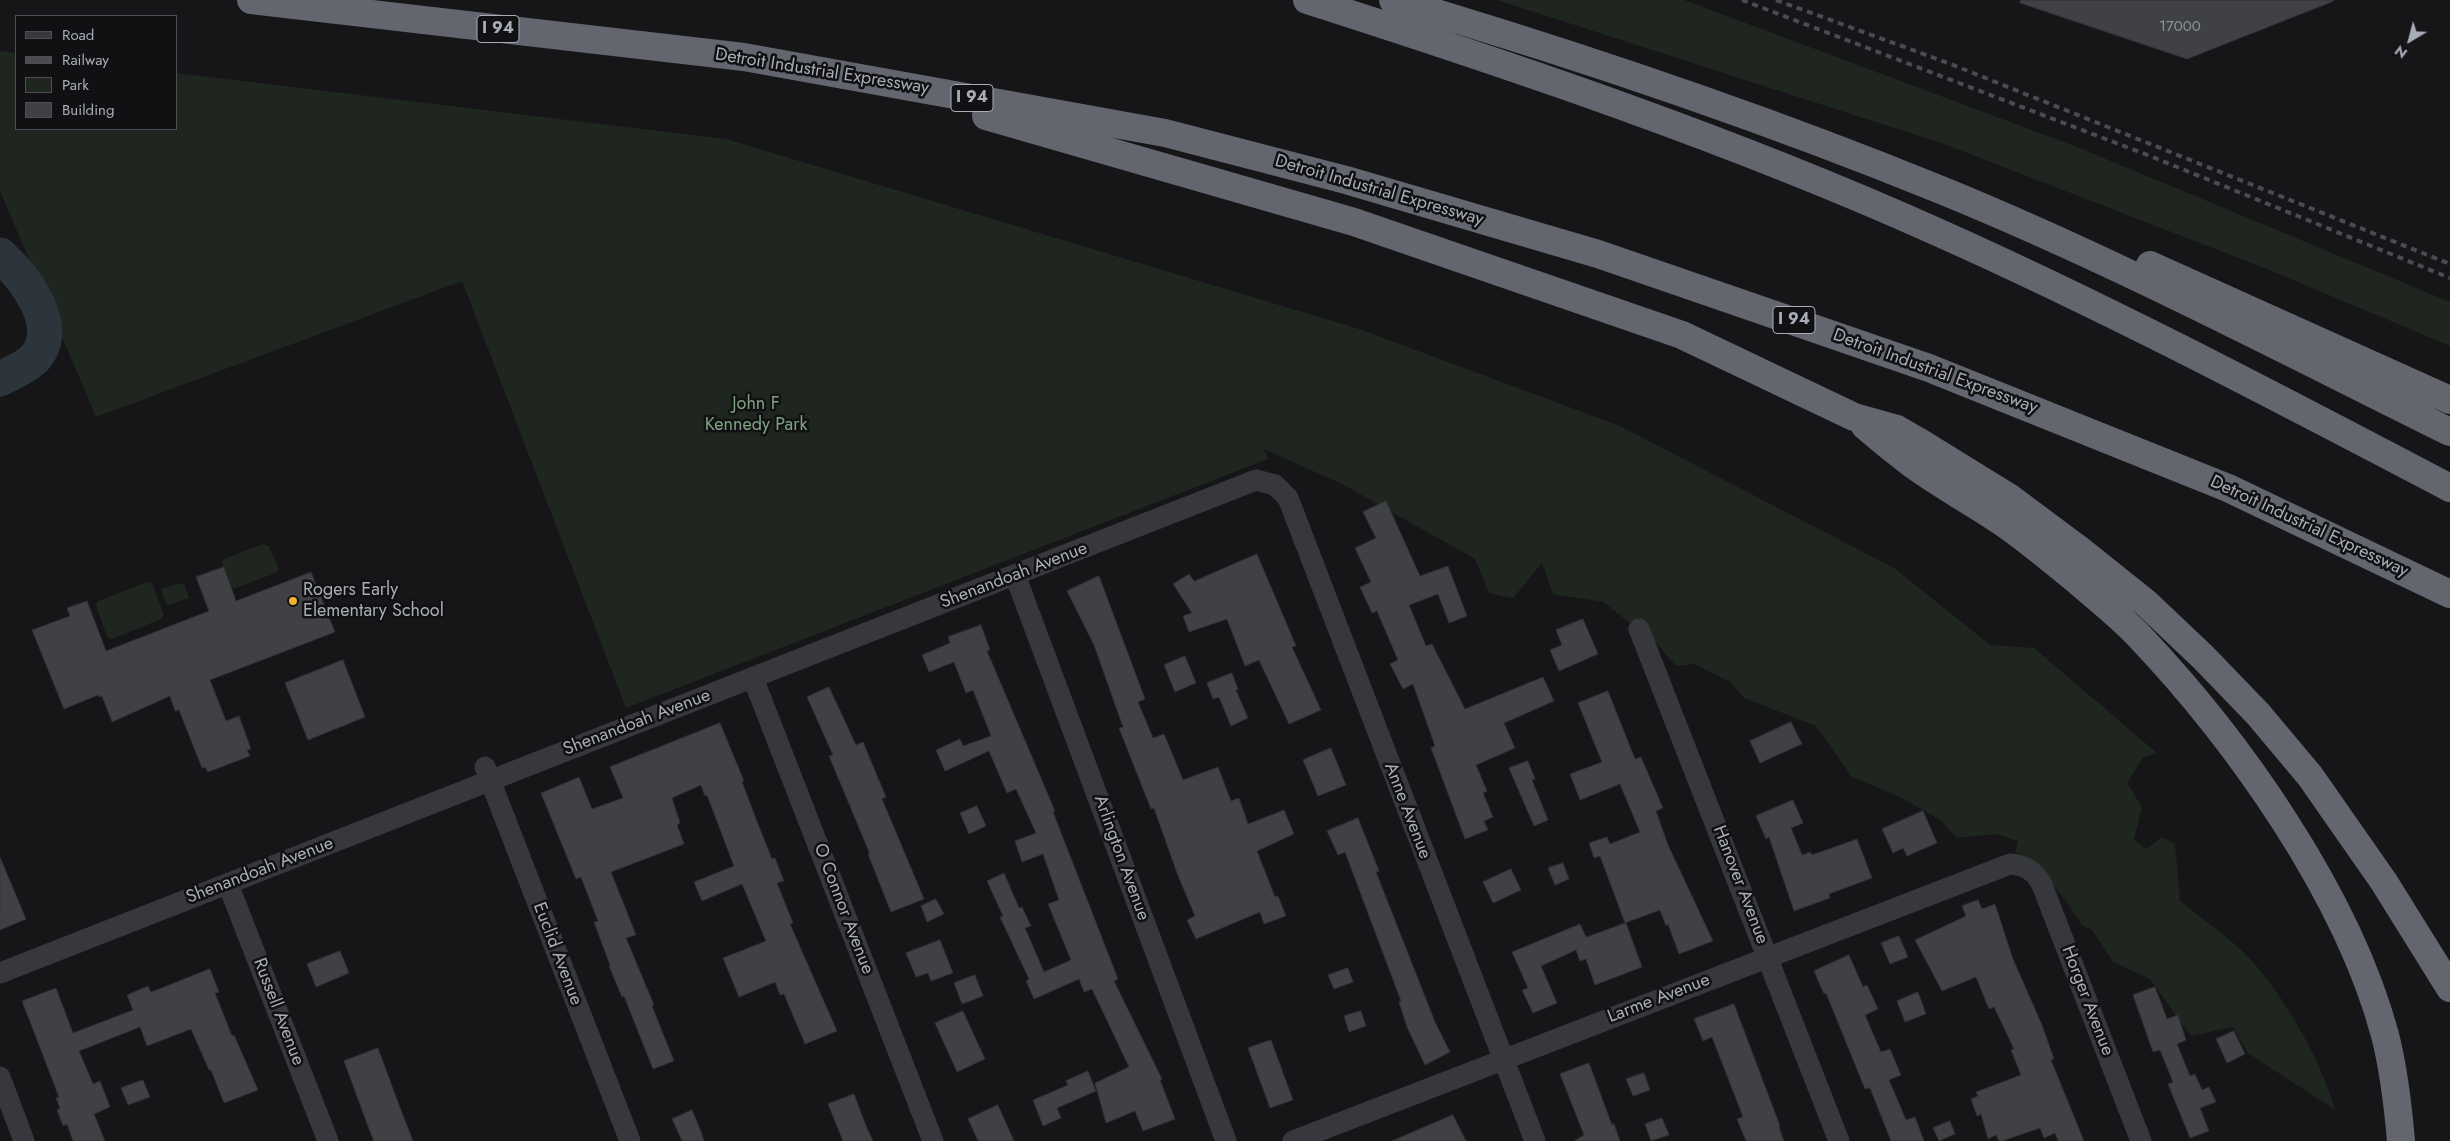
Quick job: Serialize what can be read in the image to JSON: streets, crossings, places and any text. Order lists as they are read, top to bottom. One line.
{"streets":{"highway":["I 94","Detroit Industrial Expressway"],"street":["Shenandoah Avenue","Anne Avenue","Arlington Avenue","Hanover Avenue","O Connor Avenue","Euclid Avenue","Larme Avenue","Horger Avenue","Russell Avenue"]},"crossings":[["Shenandoah Avenue","Anne Avenue"],["Shenandoah Avenue","Arlington Avenue"],["Shenandoah Avenue","O Connor Avenue"],["Shenandoah Avenue","Euclid Avenue"],["Shenandoah Avenue","Russell Avenue"],["Anne Avenue","Larme Avenue"],["Hanover Avenue","Larme Avenue"],["Larme Avenue","Horger Avenue"]],"parks":["John F Kennedy Park"],"places":["Rogers Early Elementary School"],"house_numbers":["17000"],"legend":["Road","Railway","Park","Building"],"north":"bottom left"}
